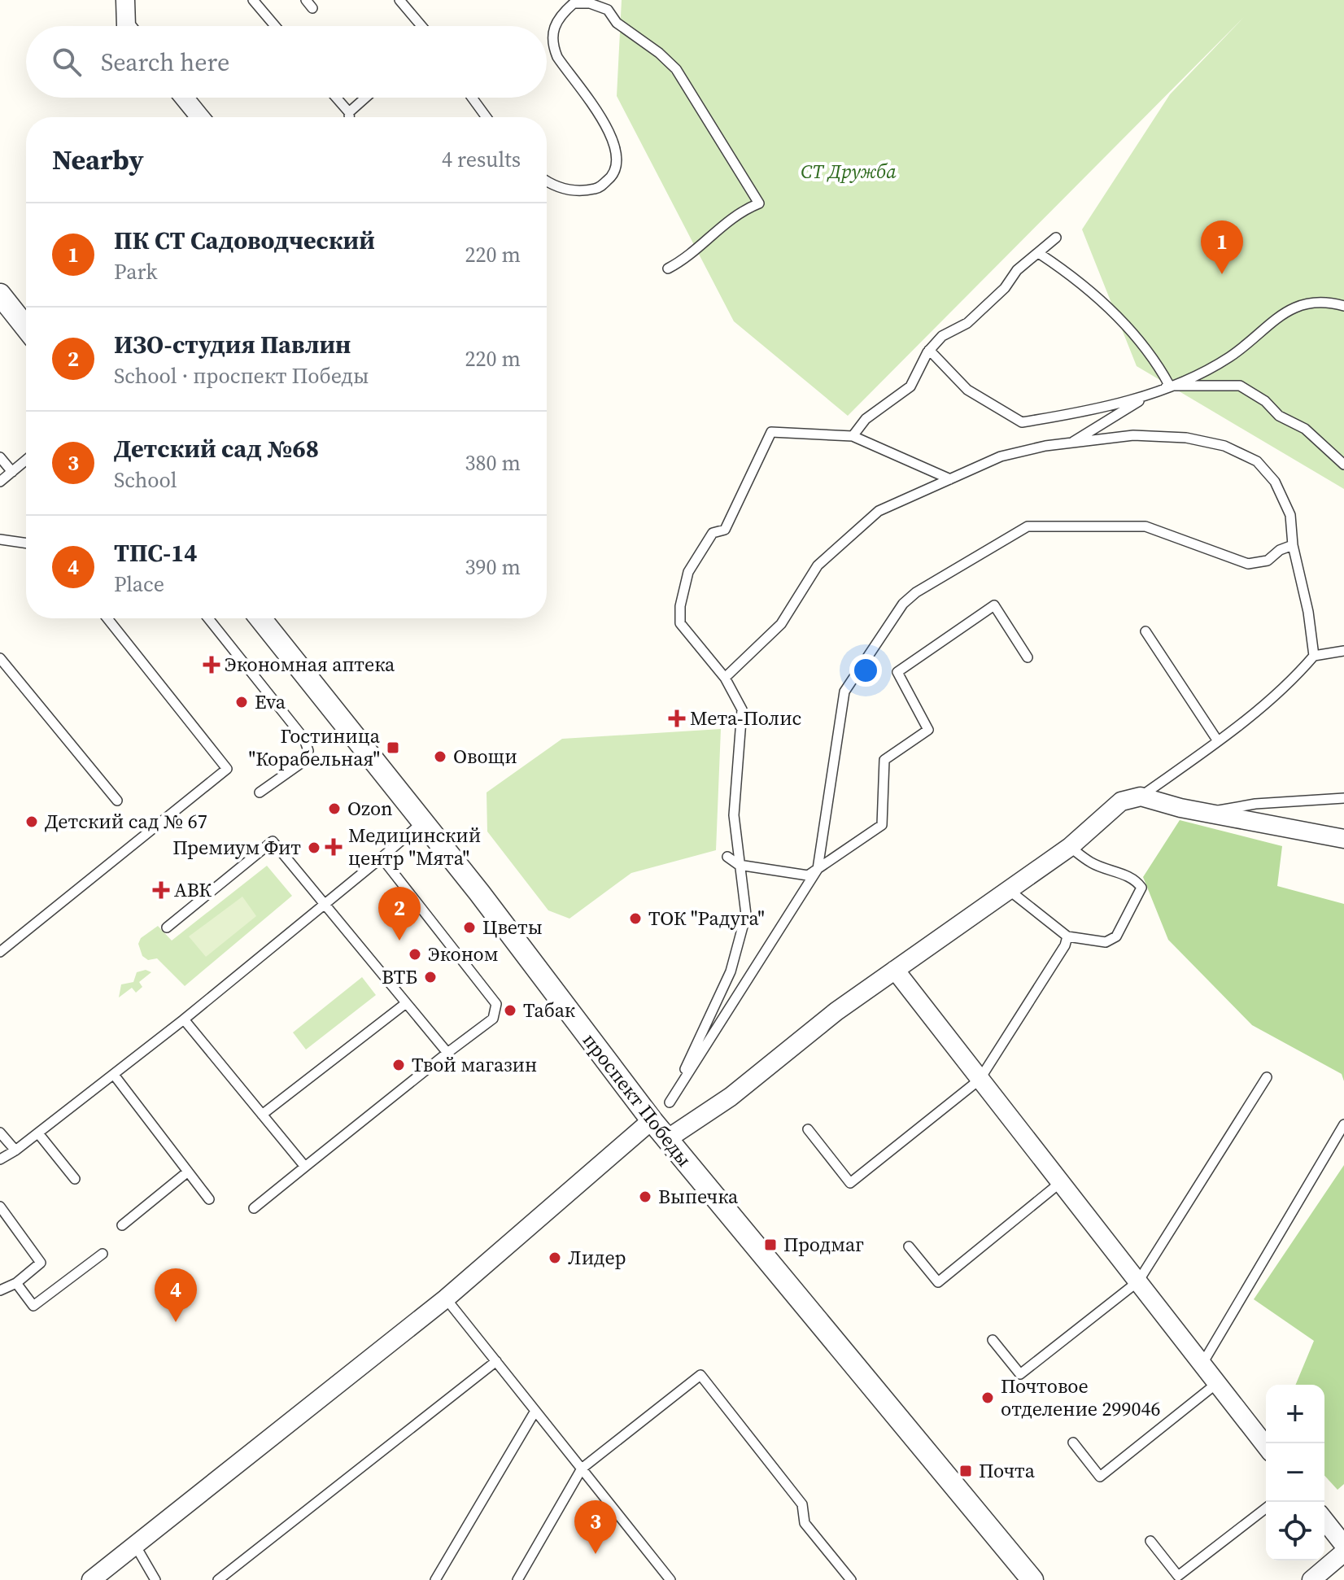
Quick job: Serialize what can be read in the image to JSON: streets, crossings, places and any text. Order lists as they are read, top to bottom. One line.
{"streets":{"street":["проспект Победы"]},"parks":["СТ Дружба"],"places":{"health":["Экономная аптека","Мета-Полис","Медицинский центр \"Мята\"","АВК"],"other":["Eva","Овощи","Ozon","Детский сад № 67","Премиум Фит","ТОК \"Радуга\"","Цветы","Эконом","ВТБ","Табак","Твой магазин","Выпечка","Лидер","Почтовое отделение 299046"],"transit":["Гостиница \"Корабельная\"","Продмаг","Почта"]},"page":{"search":"Search here","heading":["Nearby","4 results"],"list":[{"mark":"1","name":"ПК СТ Садоводческий","note":"Park","value":"220 m"},{"mark":"2","name":"ИЗО-студия Павлин","note":"School · проспект Победы","value":"220 m"},{"mark":"3","name":"Детский сад №68","note":"School","value":"380 m"},{"mark":"4","name":"ТПС-14","note":"Place","value":"390 m"}],"pins":["1","2","4","3"],"map_buttons":["+","−"]}}
